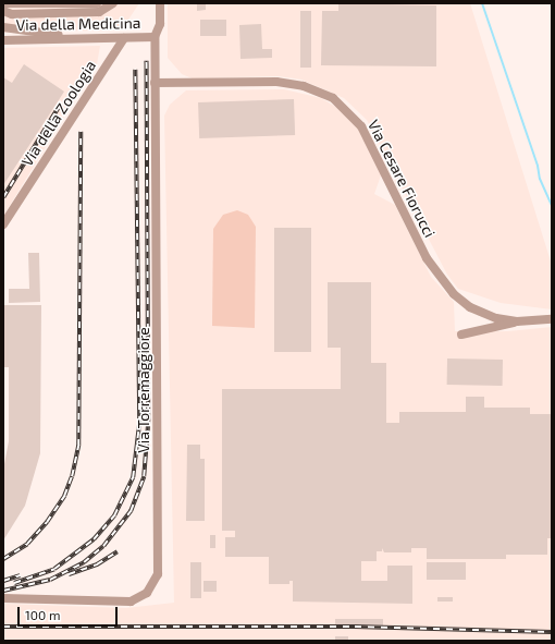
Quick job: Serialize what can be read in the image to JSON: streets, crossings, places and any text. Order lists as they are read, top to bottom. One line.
{"streets":{"street":["Via della Medicina","Via della Zoologia","Via Cesare Fiorucci","Via Torremaggiore"]},"crossings":[["Via della Medicina","Via della Zoologia"],["Via della Medicina","Via Torremaggiore"],["Via Cesare Fiorucci","Via Torremaggiore"]],"scale_bar":"100 m"}
